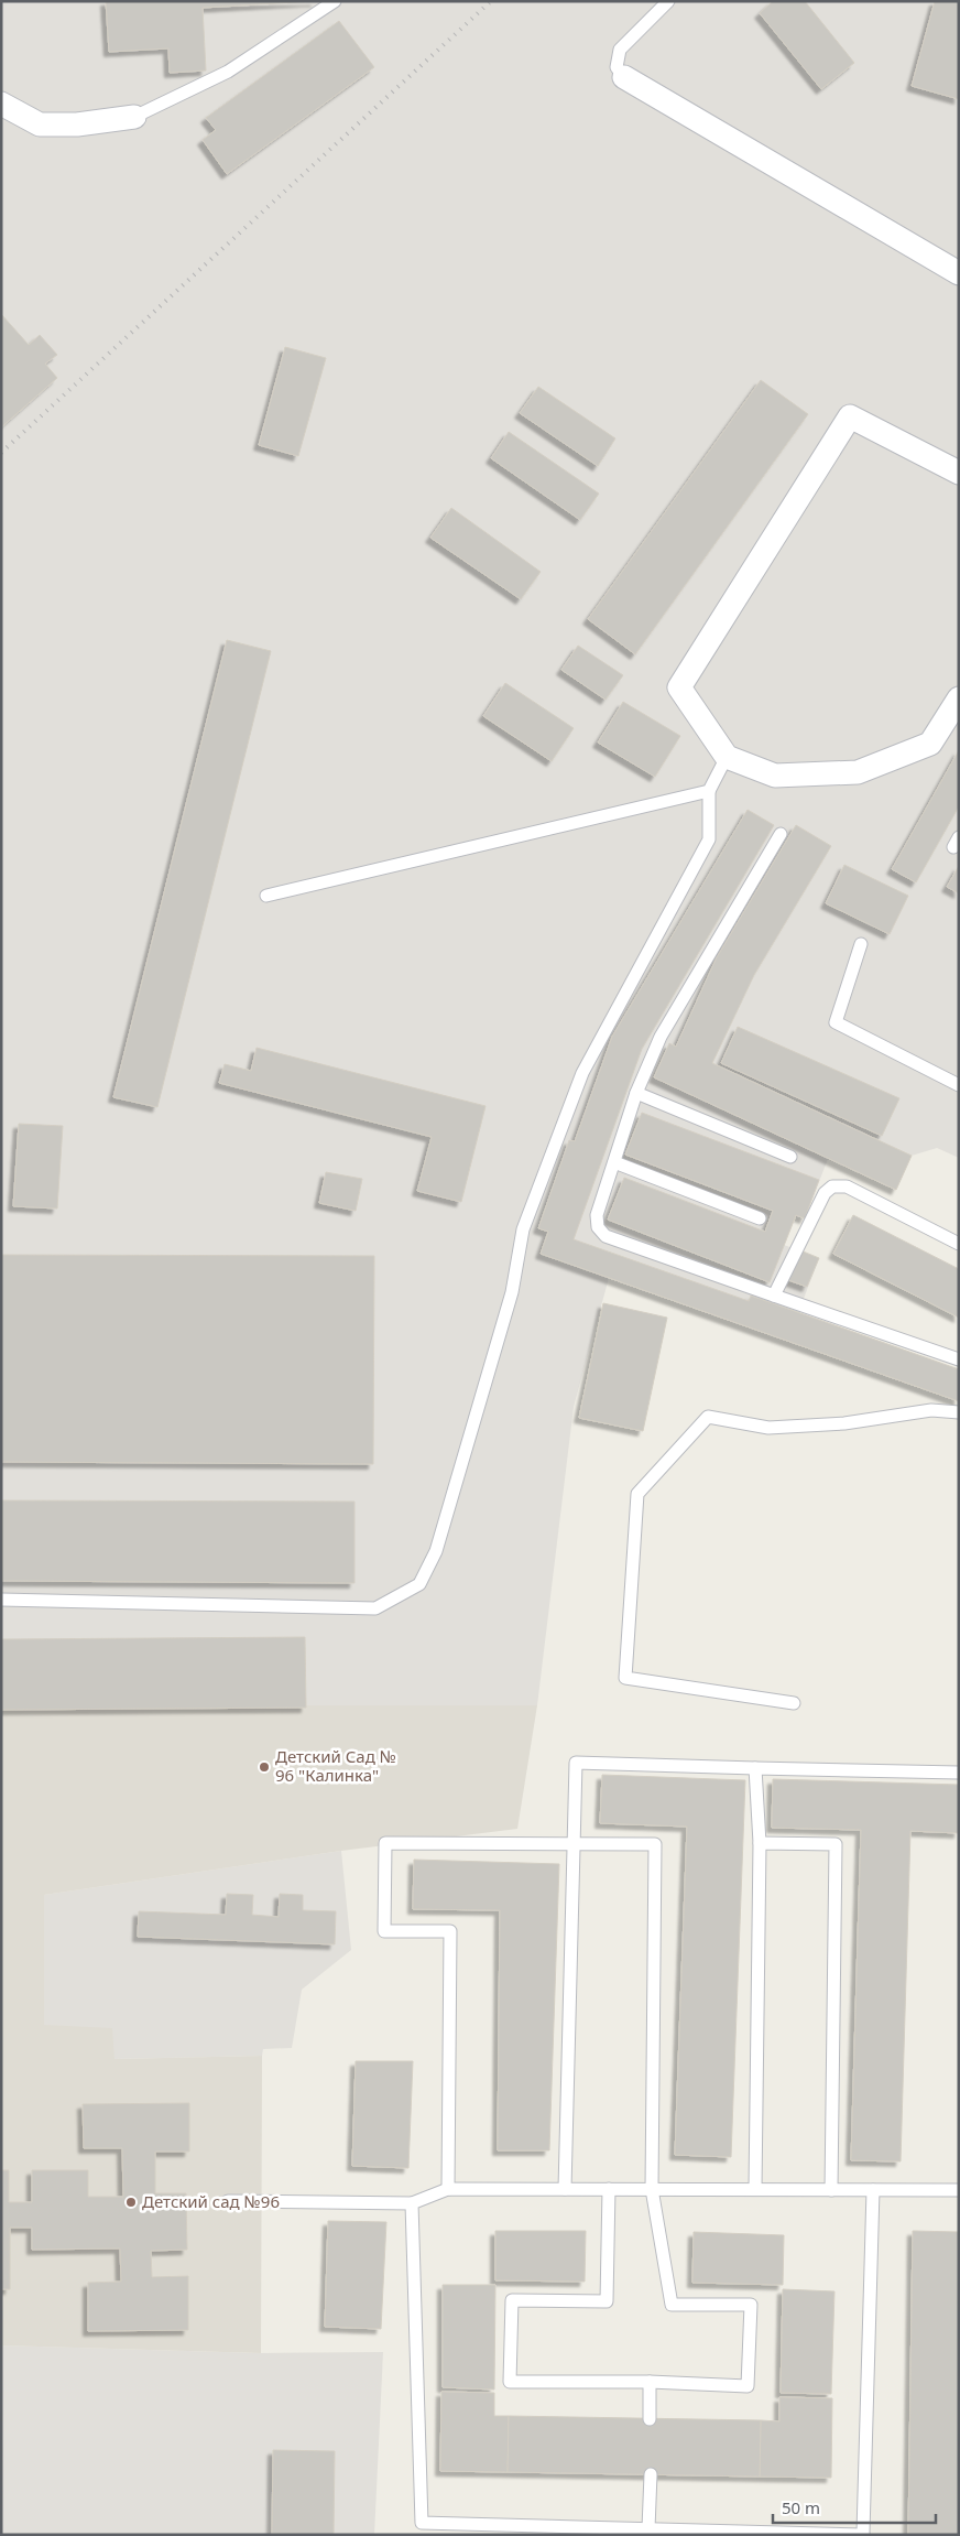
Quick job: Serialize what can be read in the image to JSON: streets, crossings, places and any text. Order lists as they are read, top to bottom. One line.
{"places":["Детский Сад № 96 \"Калинка\"","Детский сад №96"],"scale_bar":"50 m"}
